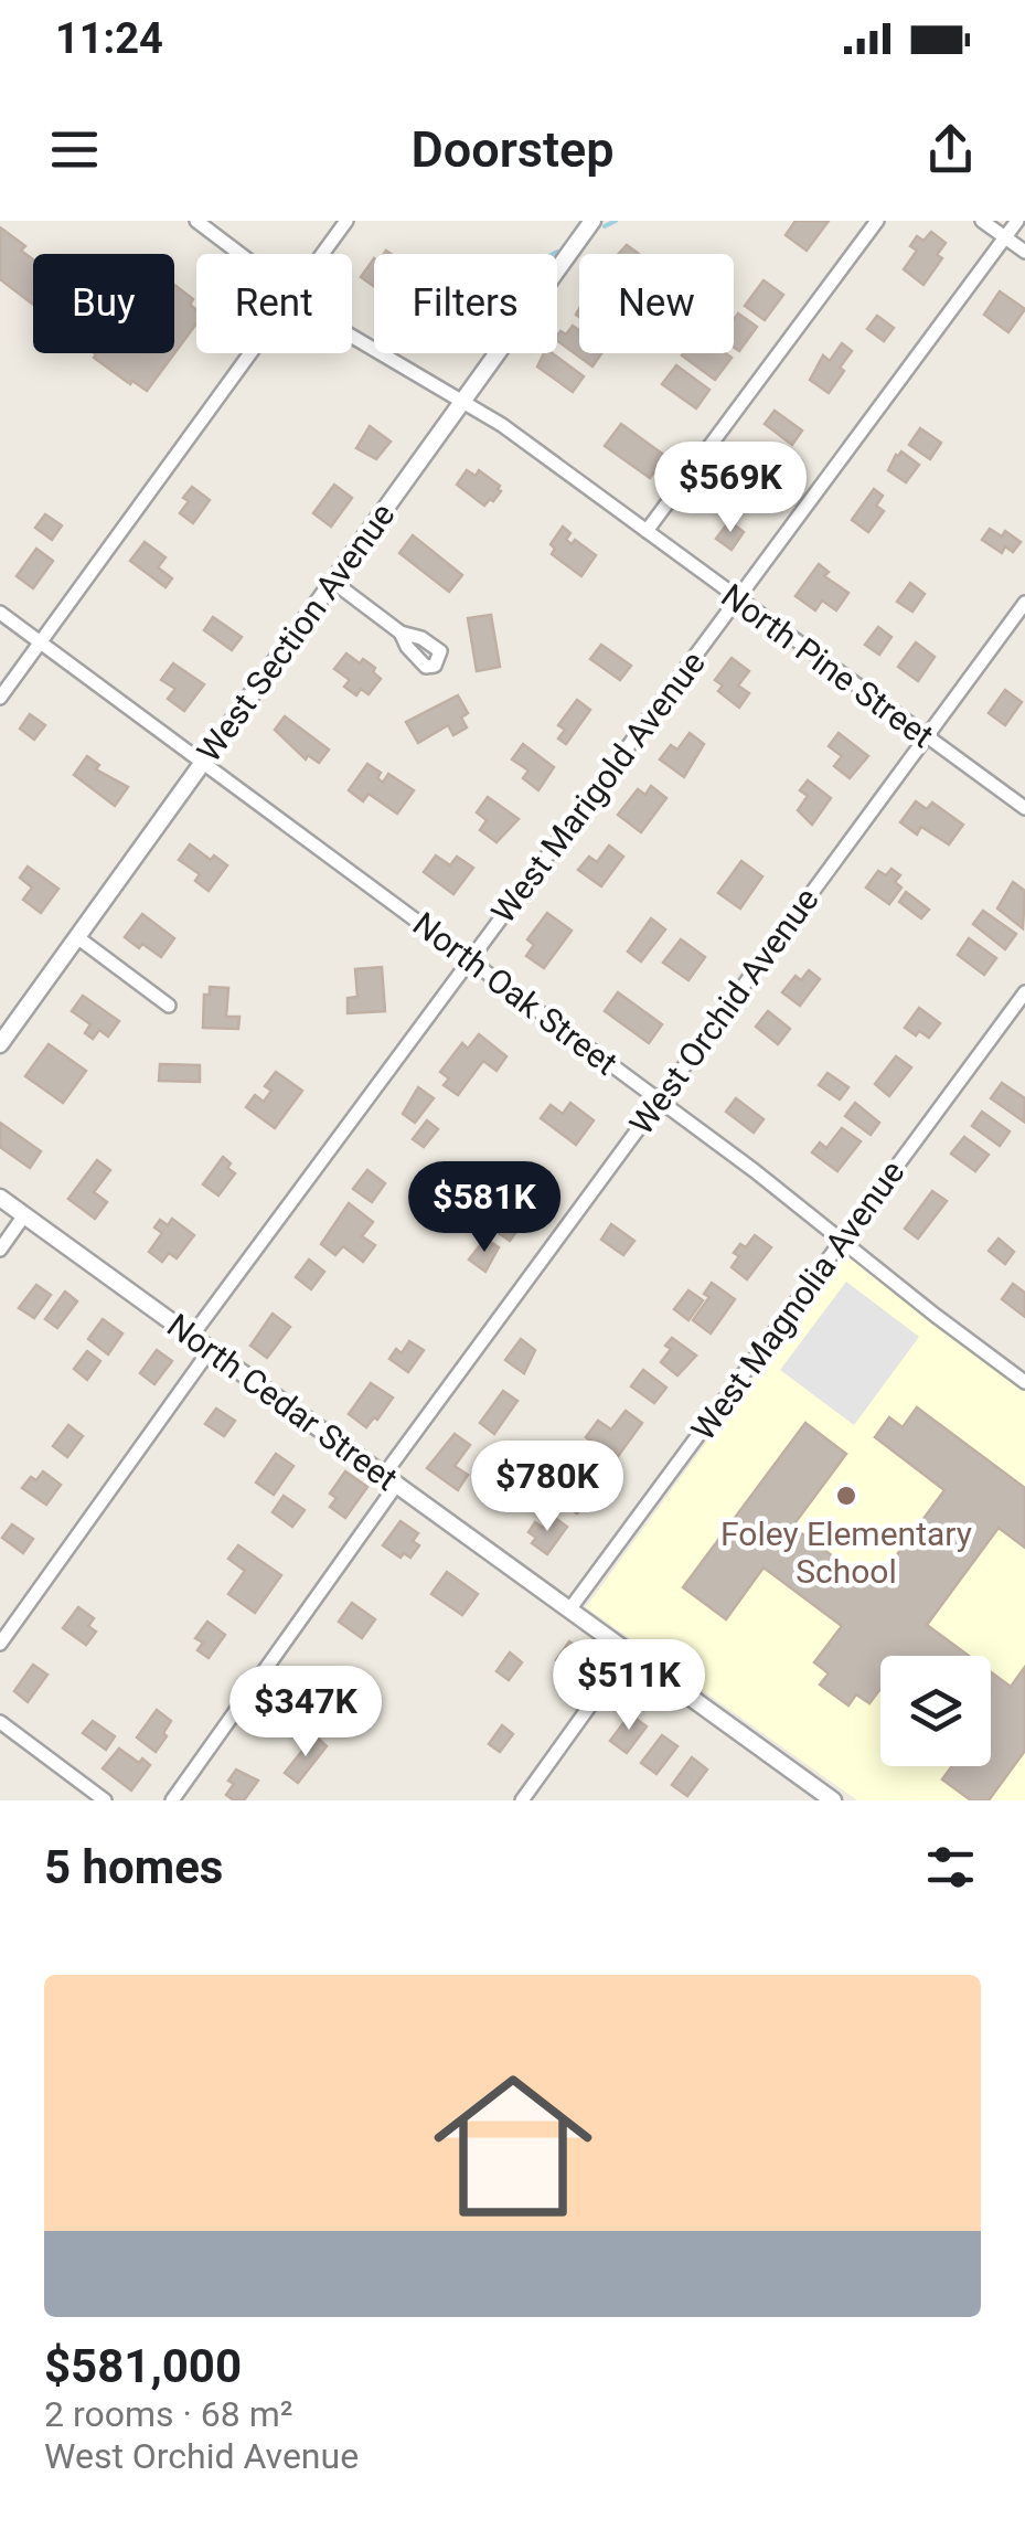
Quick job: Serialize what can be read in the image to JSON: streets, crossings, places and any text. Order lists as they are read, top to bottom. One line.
{"streets":{"street":["West Section Avenue","North Pine Street","West Marigold Avenue","North Oak Street","West Orchid Avenue","West Magnolia Avenue","North Cedar Street"]},"crossings":[["West Section Avenue","North Pine Street"],["West Section Avenue","North Oak Street"],["North Pine Street","West Marigold Avenue"],["North Pine Street","West Orchid Avenue"],["West Marigold Avenue","North Oak Street"],["West Marigold Avenue","North Cedar Street"],["North Oak Street","West Orchid Avenue"],["North Oak Street","West Magnolia Avenue"],["West Orchid Avenue","North Cedar Street"],["West Magnolia Avenue","North Cedar Street"]],"places":["Foley Elementary School"],"page":{"status":"11:24","header":"Doorstep","chip":["Buy","Rent","Filters","New"],"price":["$569K","$581K","$780K","$511K","$347K"],"heading":"5 homes","list":[{"name":"$581,000","note":"2 rooms · 68 m² · West Orchid Avenue"}]}}
